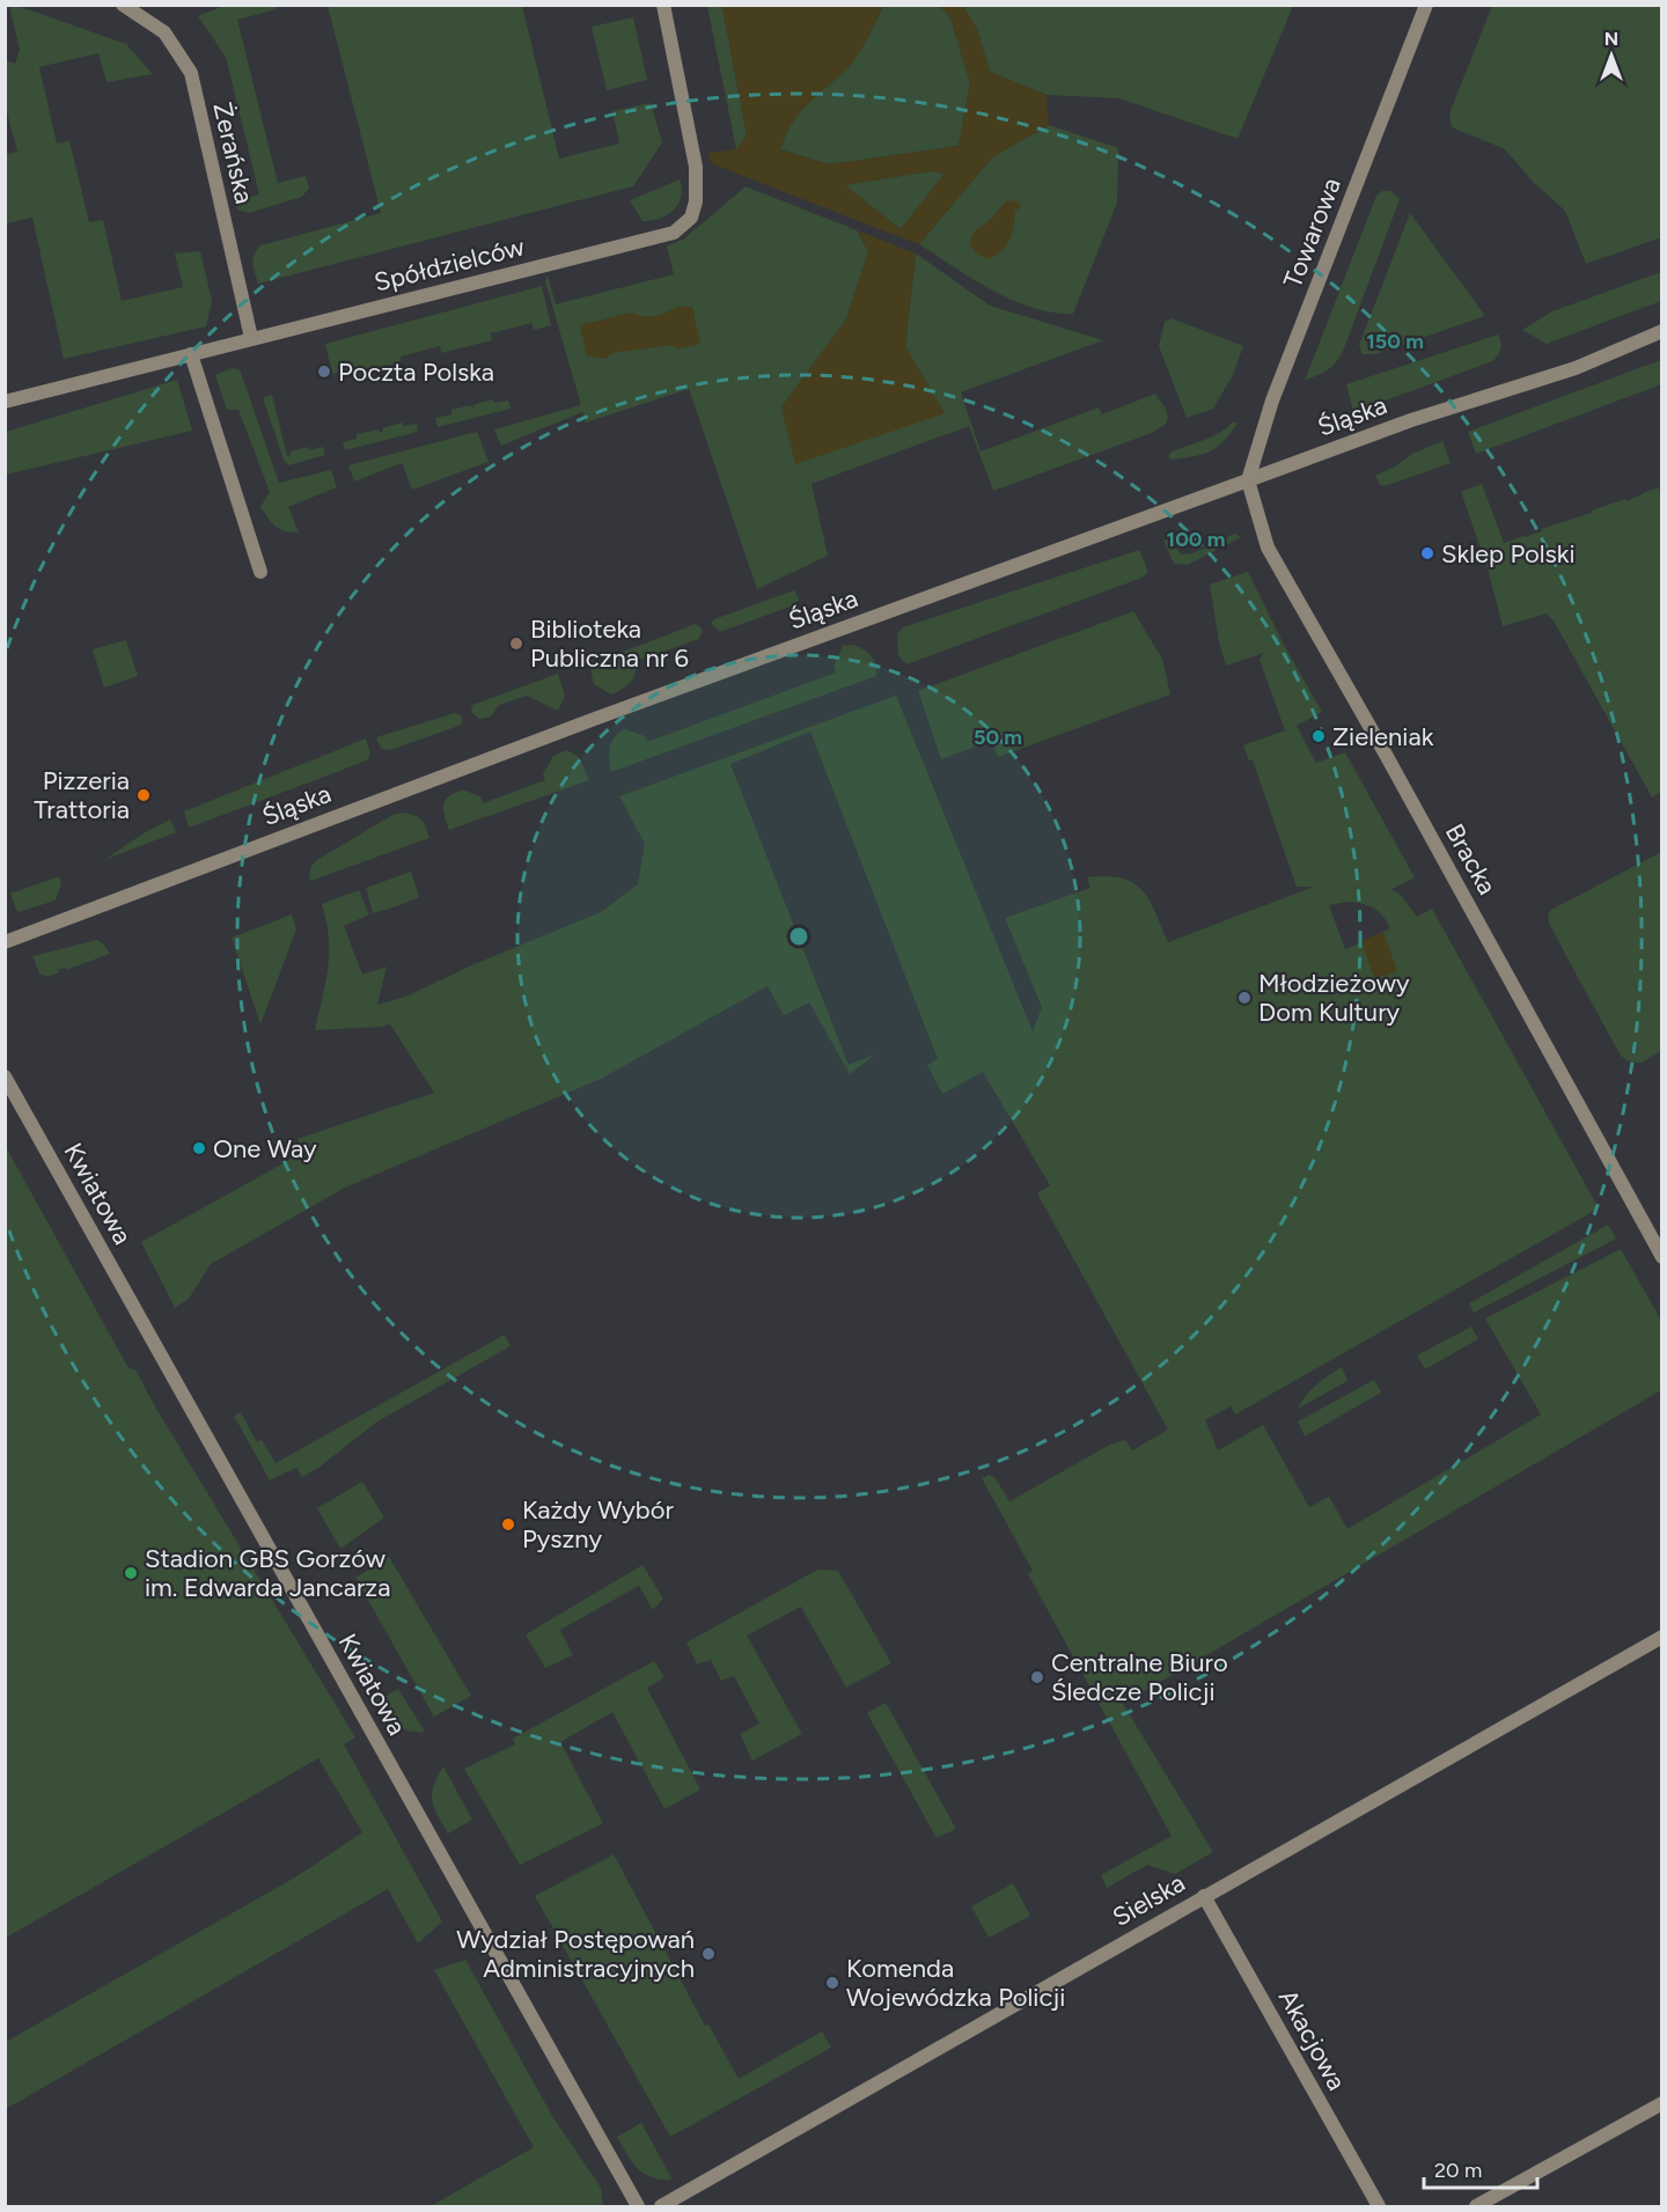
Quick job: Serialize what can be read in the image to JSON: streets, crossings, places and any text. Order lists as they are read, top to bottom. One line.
{"streets":{"street":["Żerańska","Towarowa","Spółdzielców","Śląska","Bracka","Kwiatowa","Sielska","Akacjowa"]},"crossings":[["Żerańska","Spółdzielców"],["Towarowa","Śląska"],["Towarowa","Bracka"],["Śląska","Bracka"],["Sielska","Akacjowa"]],"places":["Poczta Polska","Sklep Polski","Biblioteka Publiczna nr 6","Zieleniak","Pizzeria Trattoria","Młodzieżowy Dom Kultury","One Way","Każdy Wybór Pyszny","Stadion GBS Gorzów im. Edwarda Jancarza","Centralne Biuro Śledcze Policji","Wydział Postępowań Administracyjnych","Komenda Wojewódzka Policji"],"scale_bar":"20 m","north":"top","rings":["150 m","100 m","50 m"]}
